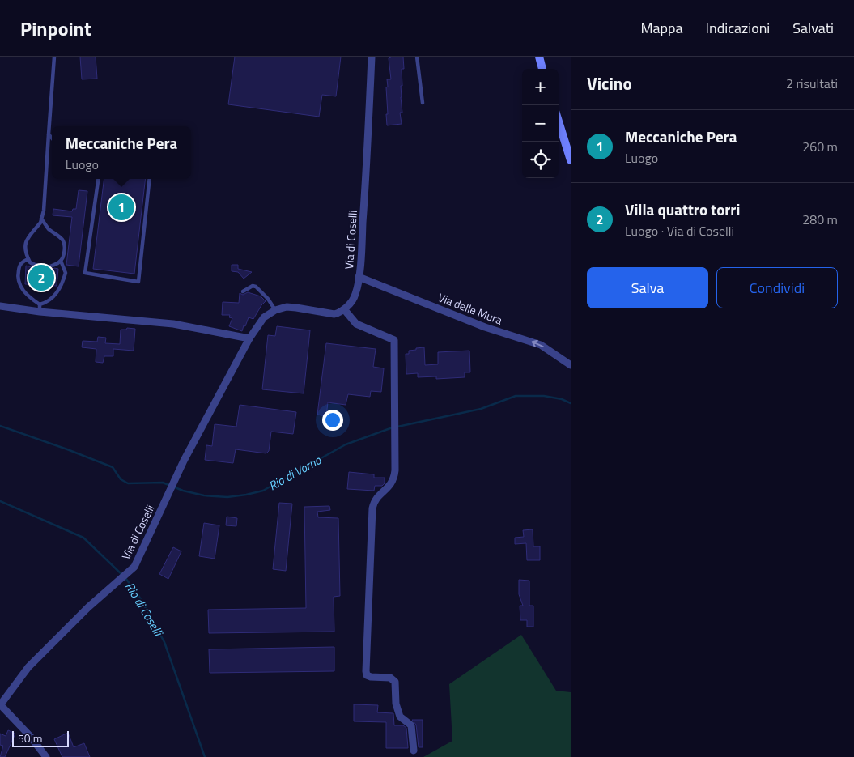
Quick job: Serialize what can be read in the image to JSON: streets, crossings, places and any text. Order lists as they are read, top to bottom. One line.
{"streets":{"street":["Via di Coselli","Via delle Mura"]},"crossings":[["Via di Coselli","Via delle Mura"]],"one_way":["Via delle Mura"],"water":["Rio di Vorno","Rio di Coselli"],"scale_bar":"50 m","page":{"header":"Pinpoint","nav":["Mappa","Indicazioni","Salvati"],"heading":["Vicino","2 risultati"],"map_buttons":["+","−"],"list":[{"mark":"1","name":"Meccaniche Pera","note":"Luogo","value":"260 m"},{"mark":"2","name":"Villa quattro torri","note":"Luogo · Via di Coselli","value":"280 m"}],"popup":["Meccaniche Pera","Luogo"],"pins":["1","2"],"buttons":["Salva","Condividi"],"scale":"50 m"}}
